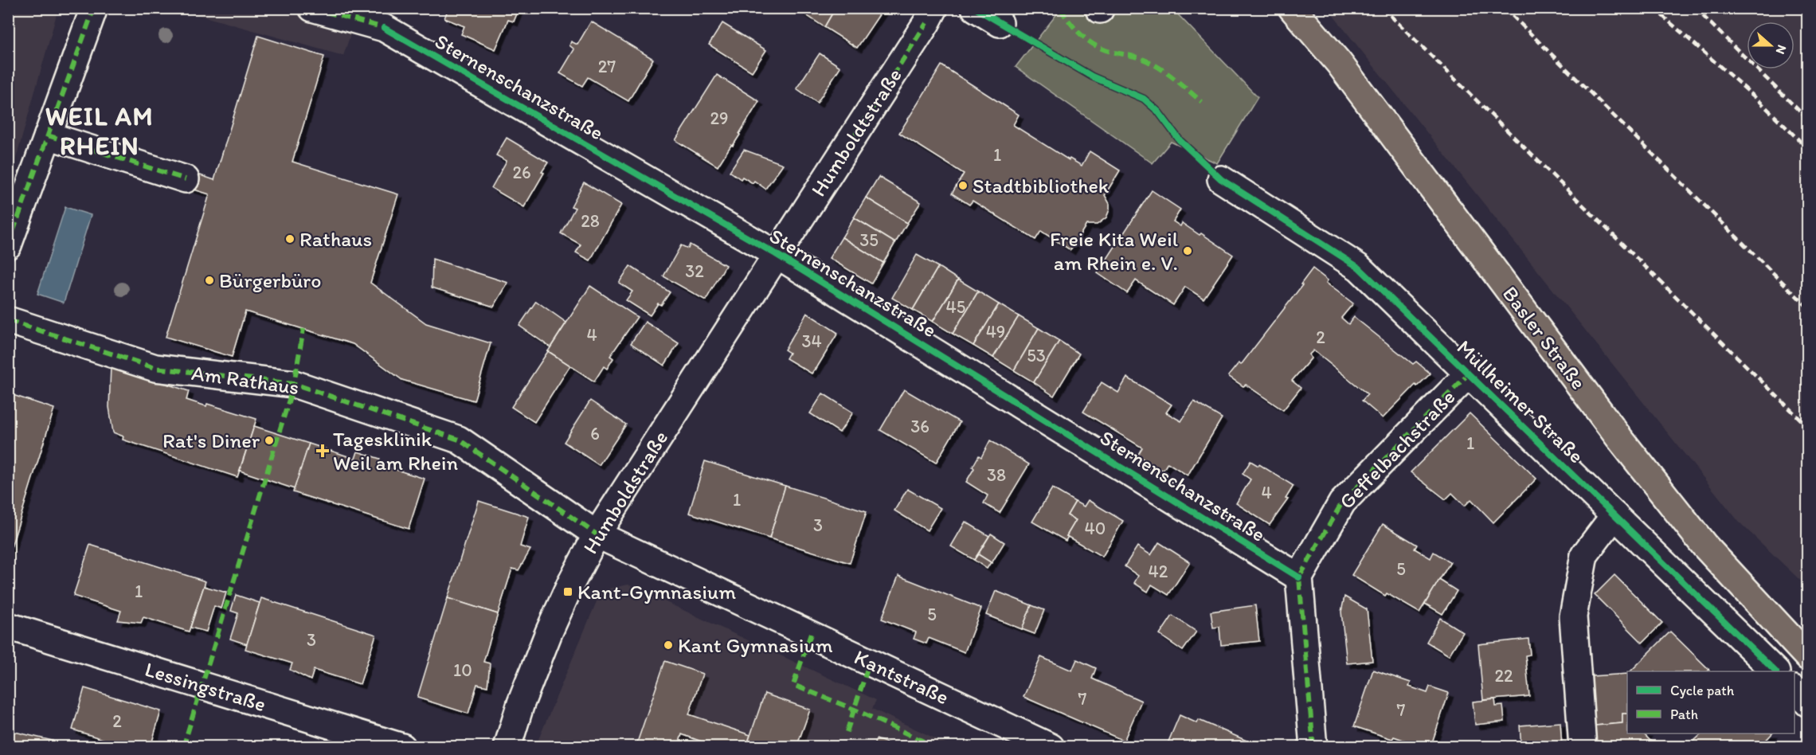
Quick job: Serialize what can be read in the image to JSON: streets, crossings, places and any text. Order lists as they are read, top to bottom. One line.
{"streets":{"main road":["Basler Straße"],"street":["Sternenschanzstraße","Humboldtstraße","Am Rathaus","Müllheimer Straße","Geffelbachstraße","Humboldstraße","Kantstraße","Lessingstraße"]},"crossings":[["Sternenschanzstraße","Humboldtstraße"],["Sternenschanzstraße","Geffelbachstraße"],["Sternenschanzstraße","Humboldstraße"],["Humboldtstraße","Humboldstraße"],["Am Rathaus","Humboldstraße"],["Am Rathaus","Kantstraße"],["Müllheimer Straße","Geffelbachstraße"],["Humboldstraße","Kantstraße"]],"districts":["WEIL AM RHEIN"],"places":{"other":["Stadtbibliothek","Rathaus","Freie Kita Weil am Rhein e. V.","Bürgerbüro","Rat's Diner","Kant Gymnasium"],"health":["Tagesklinik Weil am Rhein"],"transit":["Kant-Gymnasium"]},"house_numbers":["27","29","1","26","28","35","32","45","49","4","2","34","53","36","6","1","38","4","1","3","40","5","42","1","5","3","10","22","7","7","2"],"legend":["Cycle path","Path"],"north":"right"}
